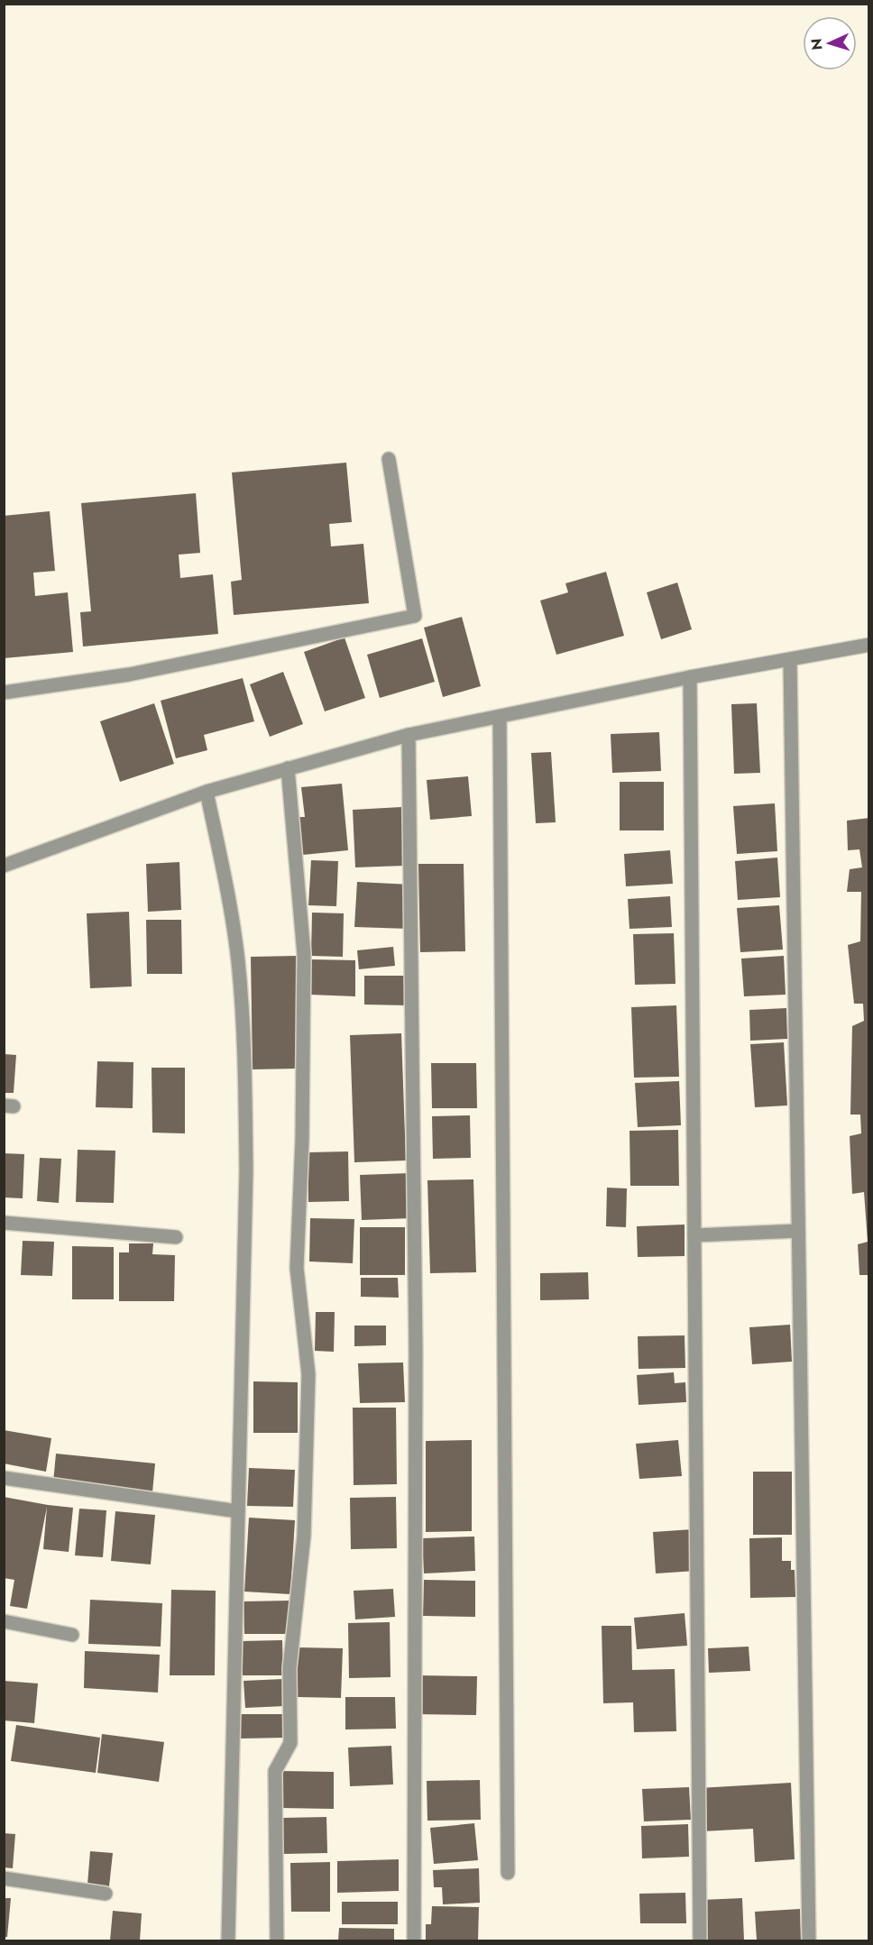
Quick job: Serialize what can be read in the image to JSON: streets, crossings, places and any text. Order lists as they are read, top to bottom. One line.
{"north":"left"}
